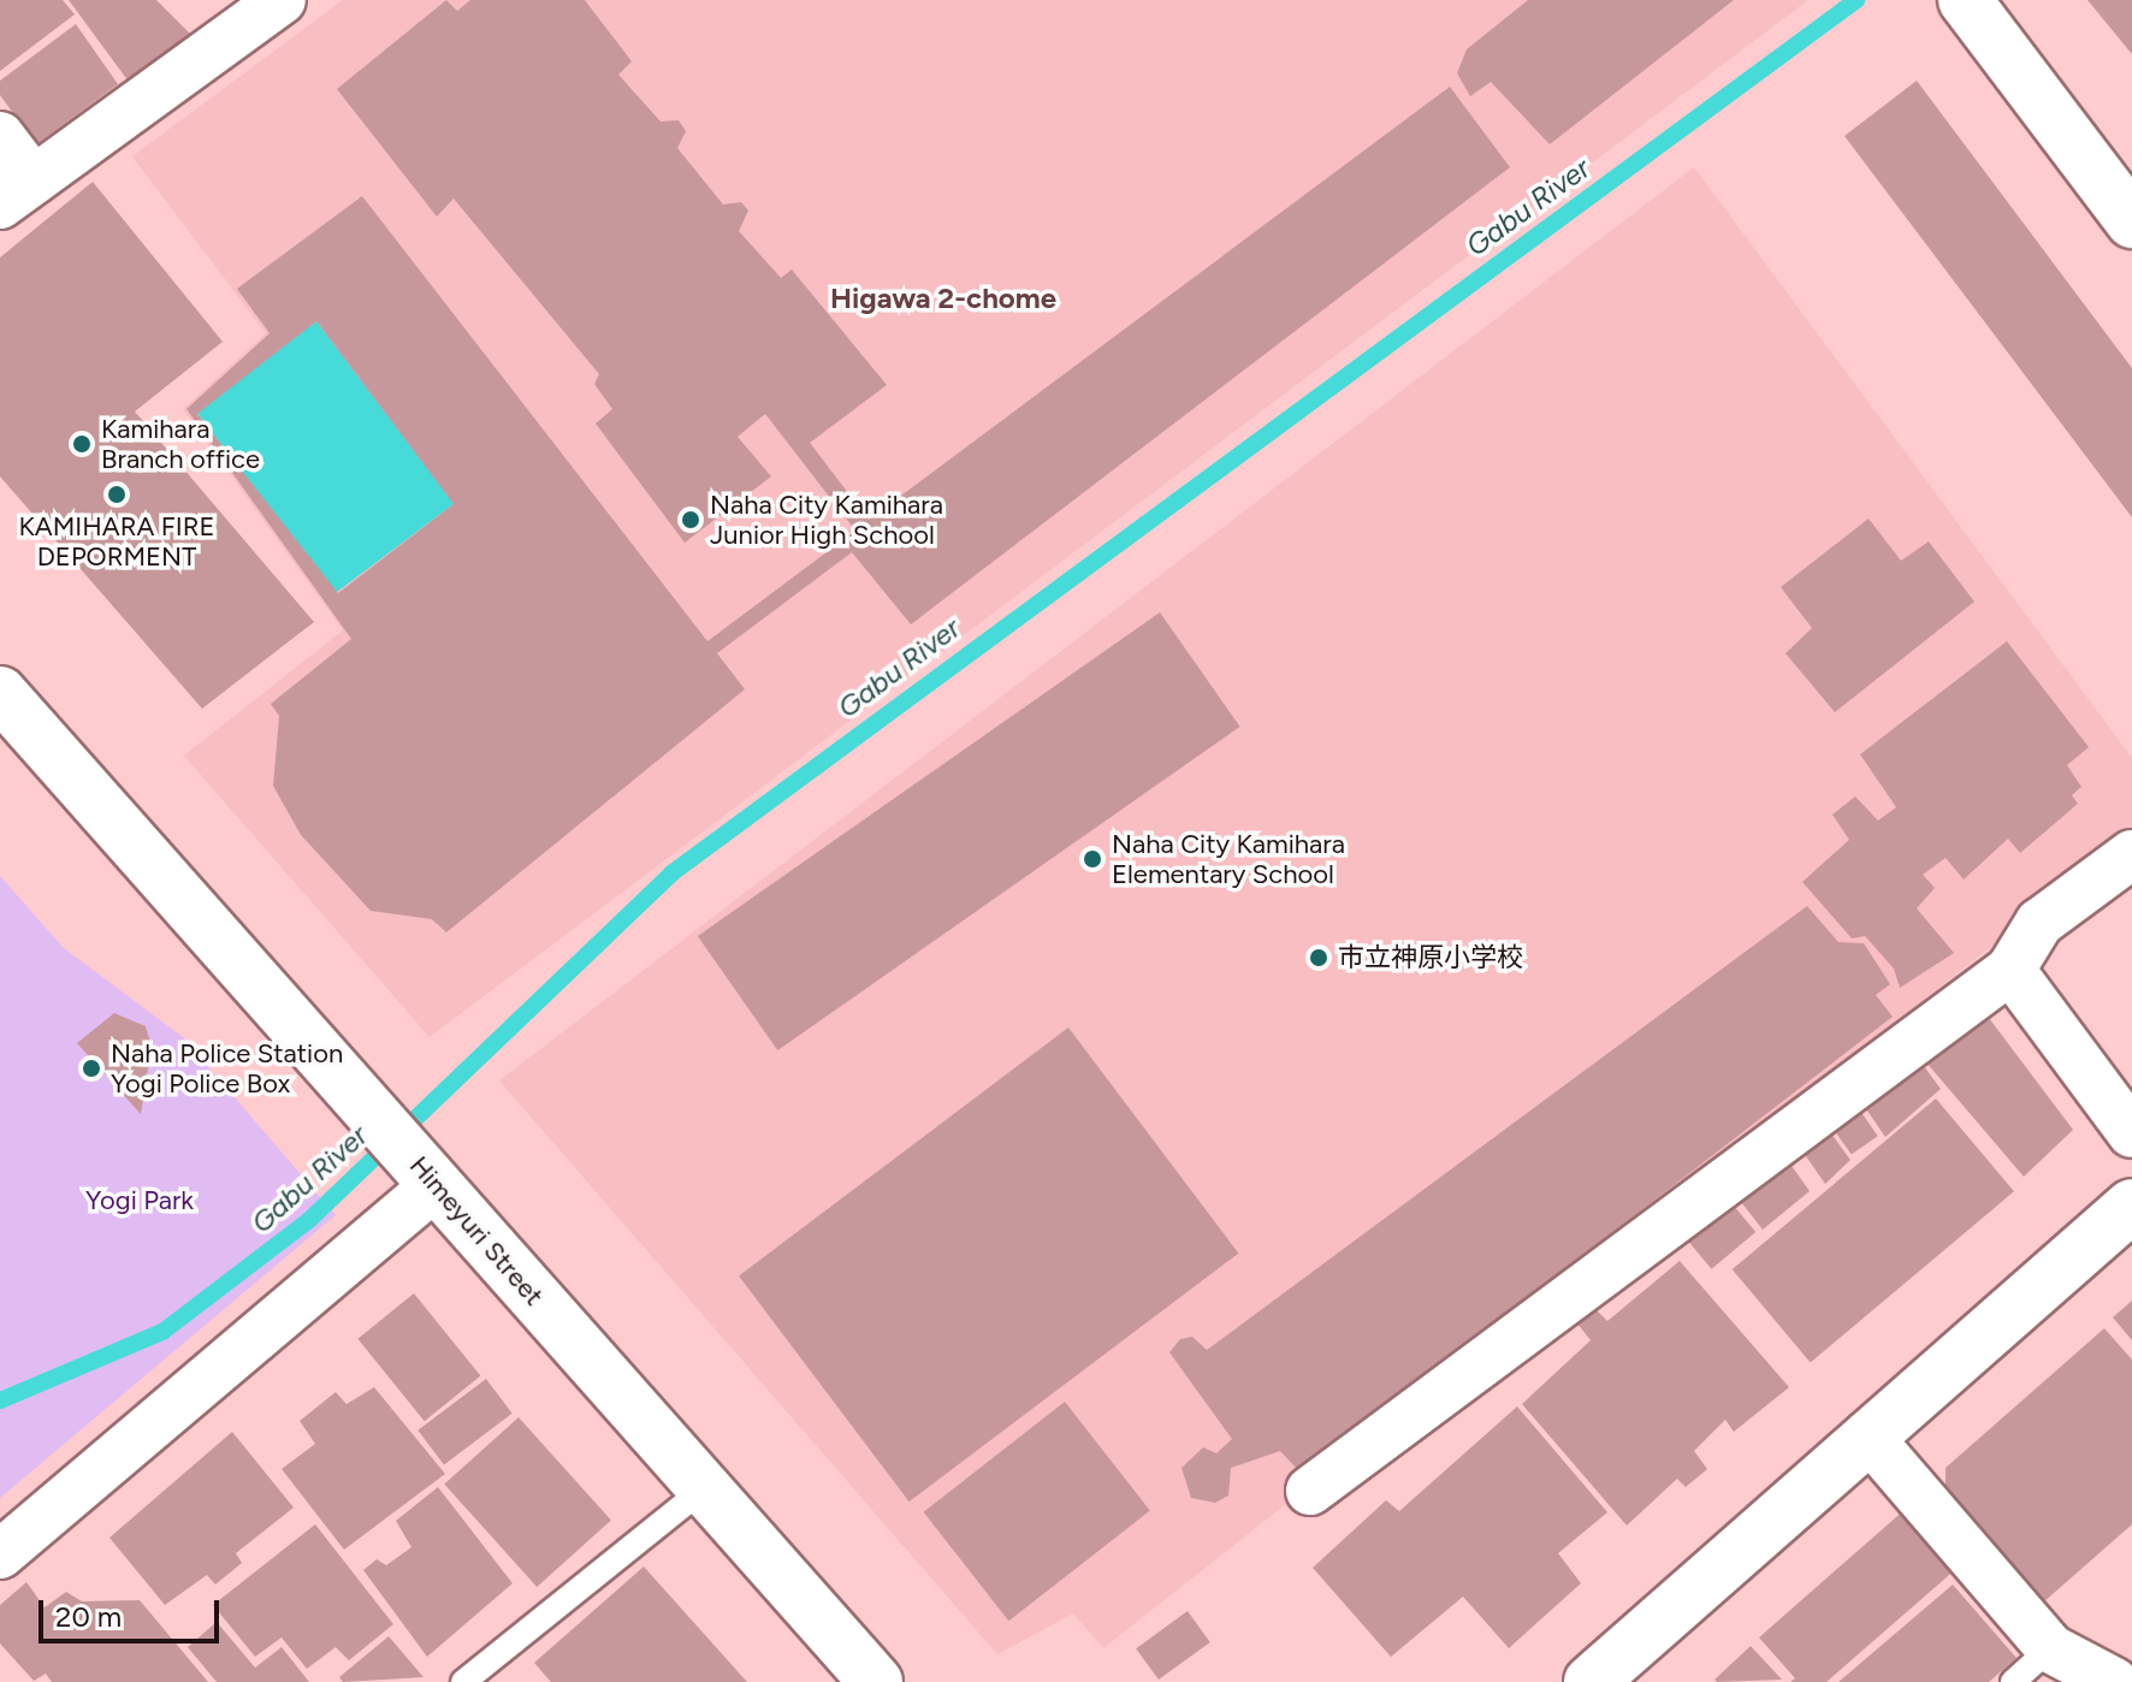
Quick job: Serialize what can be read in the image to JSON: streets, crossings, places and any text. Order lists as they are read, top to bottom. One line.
{"streets":{"main road":["Himeyuri Street"]},"districts":["Higawa 2-chome"],"water":["Gabu River"],"parks":["Yogi Park"],"places":["Kamihara Branch office","KAMIHARA FIRE DEPORMENT","Naha City Kamihara Junior High School","Naha City Kamihara Elementary School","市立神原小学校","Naha Police Station Yogi Police Box"],"scale_bar":"20 m"}
